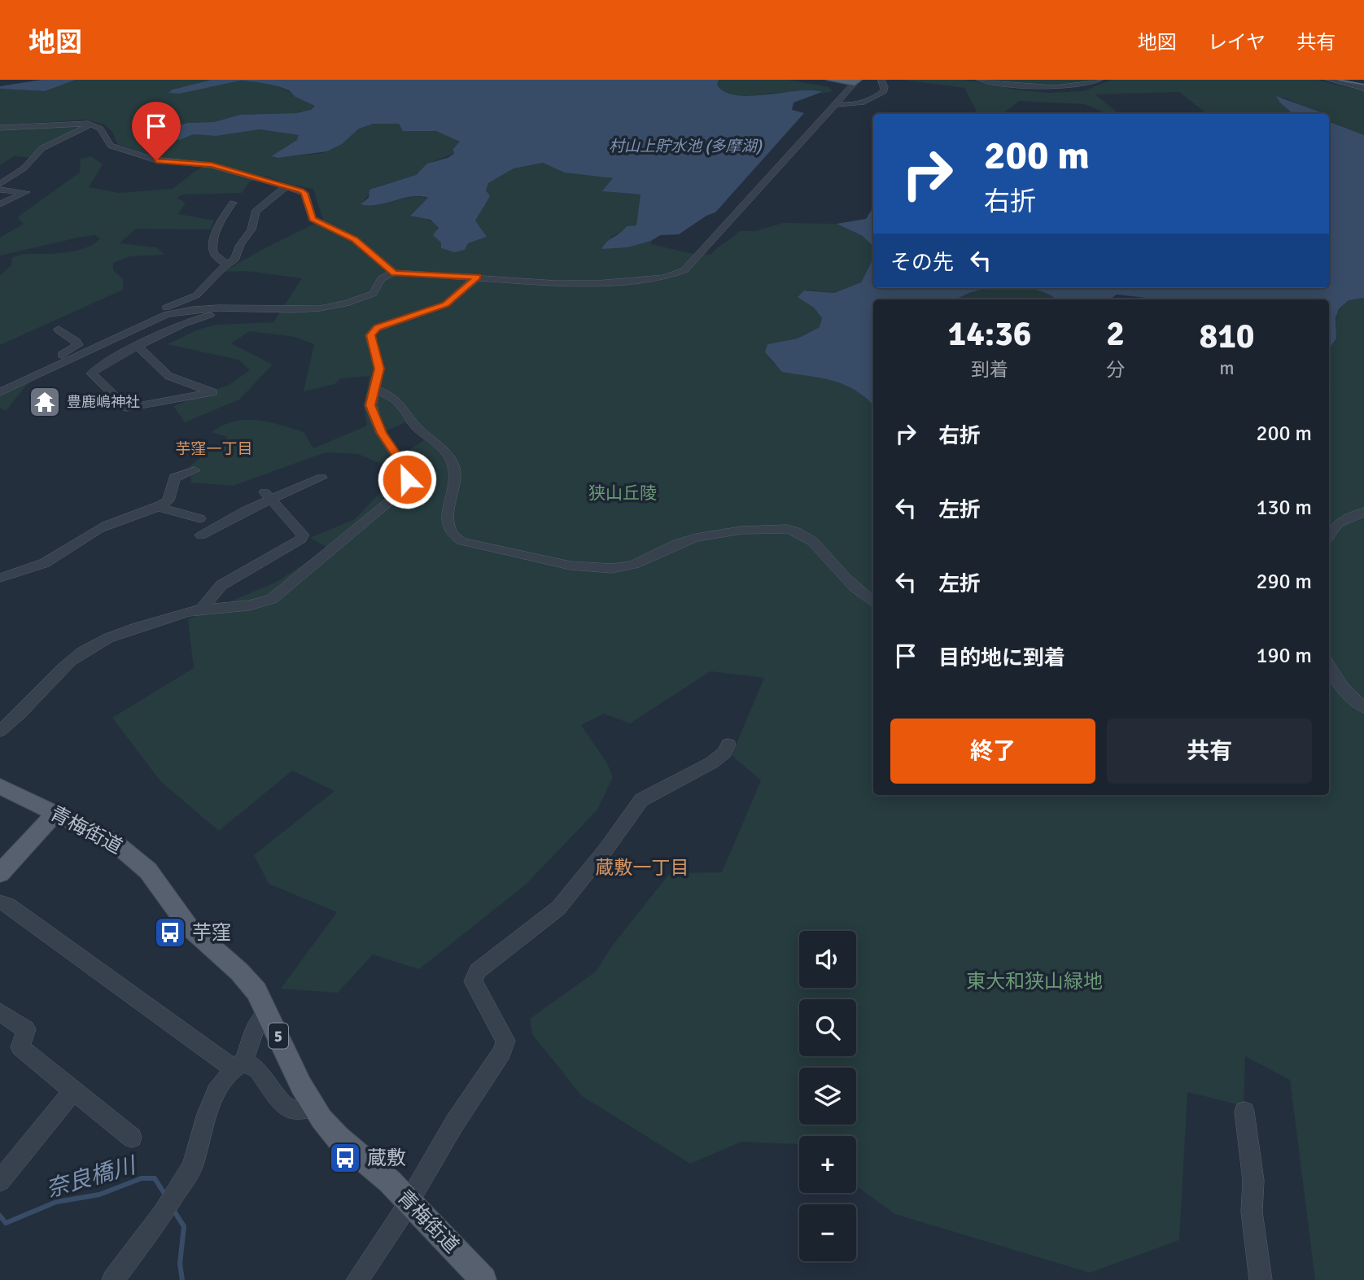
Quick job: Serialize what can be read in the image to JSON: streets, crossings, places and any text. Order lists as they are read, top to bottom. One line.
{"streets":{"main road":["青梅街道","5"]},"districts":["芋窪一丁目","蔵敷一丁目"],"water":["村山上貯水池 (多摩湖)","奈良橋川"],"parks":["狭山丘陵","東大和狭山緑地"],"places":{"temple":["豊鹿嶋神社"],"bus stop":["芋窪","蔵敷"]},"page":{"header":"地図","nav":["地図","レイヤ","共有"],"turn":["200 m","右折"],"then":"その先","eta":["14:36","到着","2","分","810","m"],"list":[{"name":"右折","value":"200 m"},{"name":"左折","value":"130 m"},{"name":"左折","value":"290 m"},{"name":"目的地に到着","value":"190 m"}],"buttons":["終了","共有"],"map_buttons":["+","−"]}}
